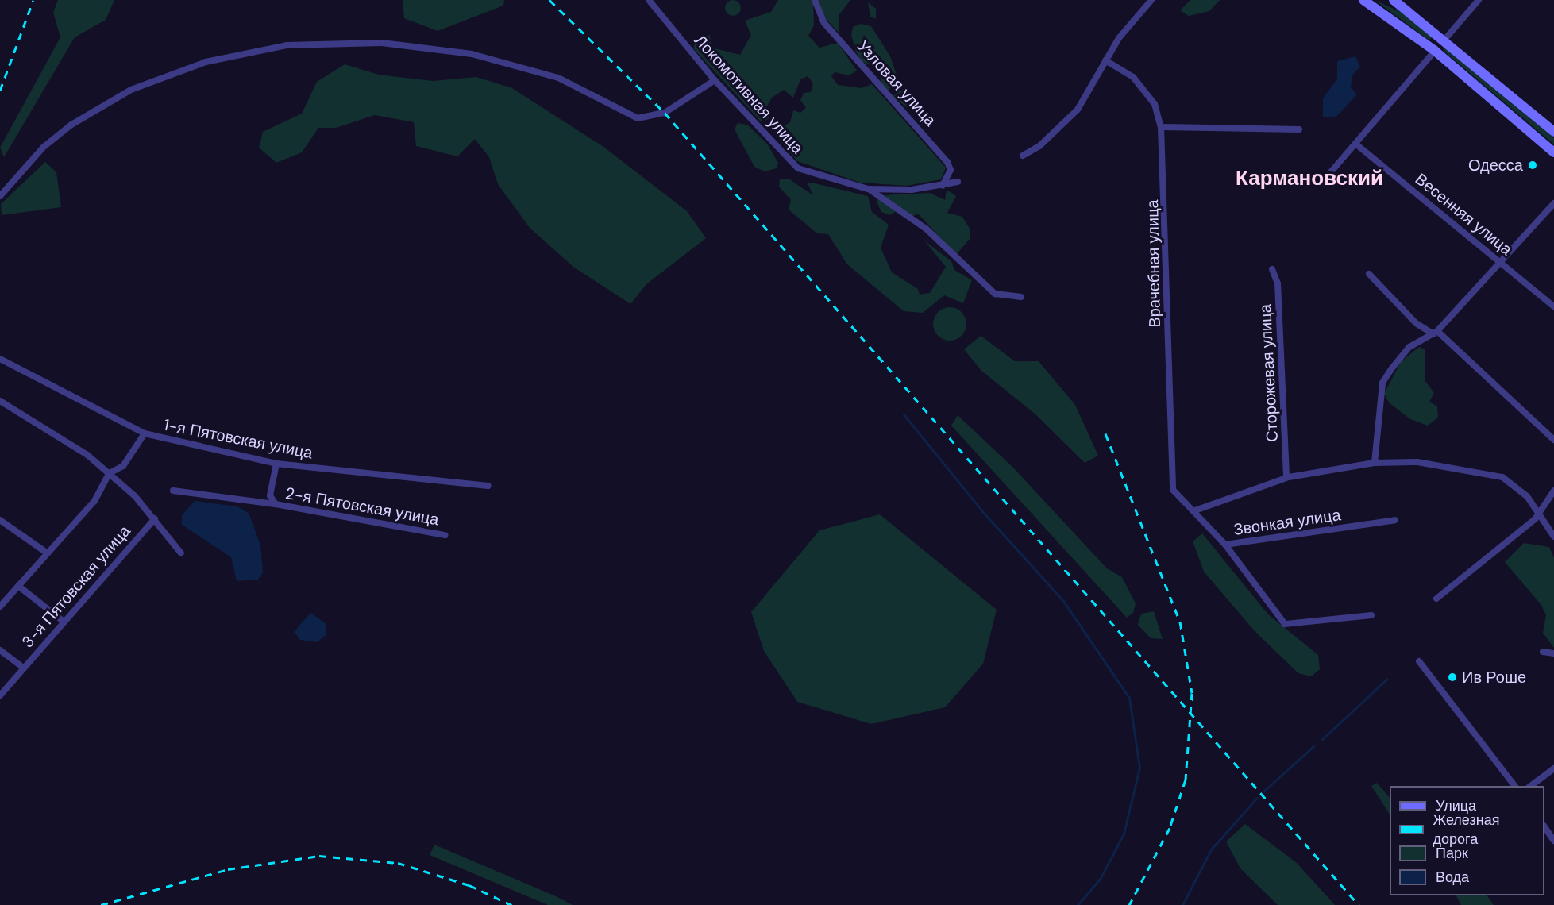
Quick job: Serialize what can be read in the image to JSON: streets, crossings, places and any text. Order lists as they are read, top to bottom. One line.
{"streets":{"street":["Узловая улица","Локомотивная улица","Весенняя улица","Врачебная улица","Сторожевая улица","1-я Пятовская улица","2-я Пятовская улица","Звонкая улица","3-я Пятовская улица"]},"crossings":[["Узловая улица","Локомотивная улица"],["1-я Пятовская улица","2-я Пятовская улица"]],"districts":["Кармановский"],"places":["Одесса","Ив Роше"],"legend":["Улица","Железная дорога","Парк","Вода"]}
